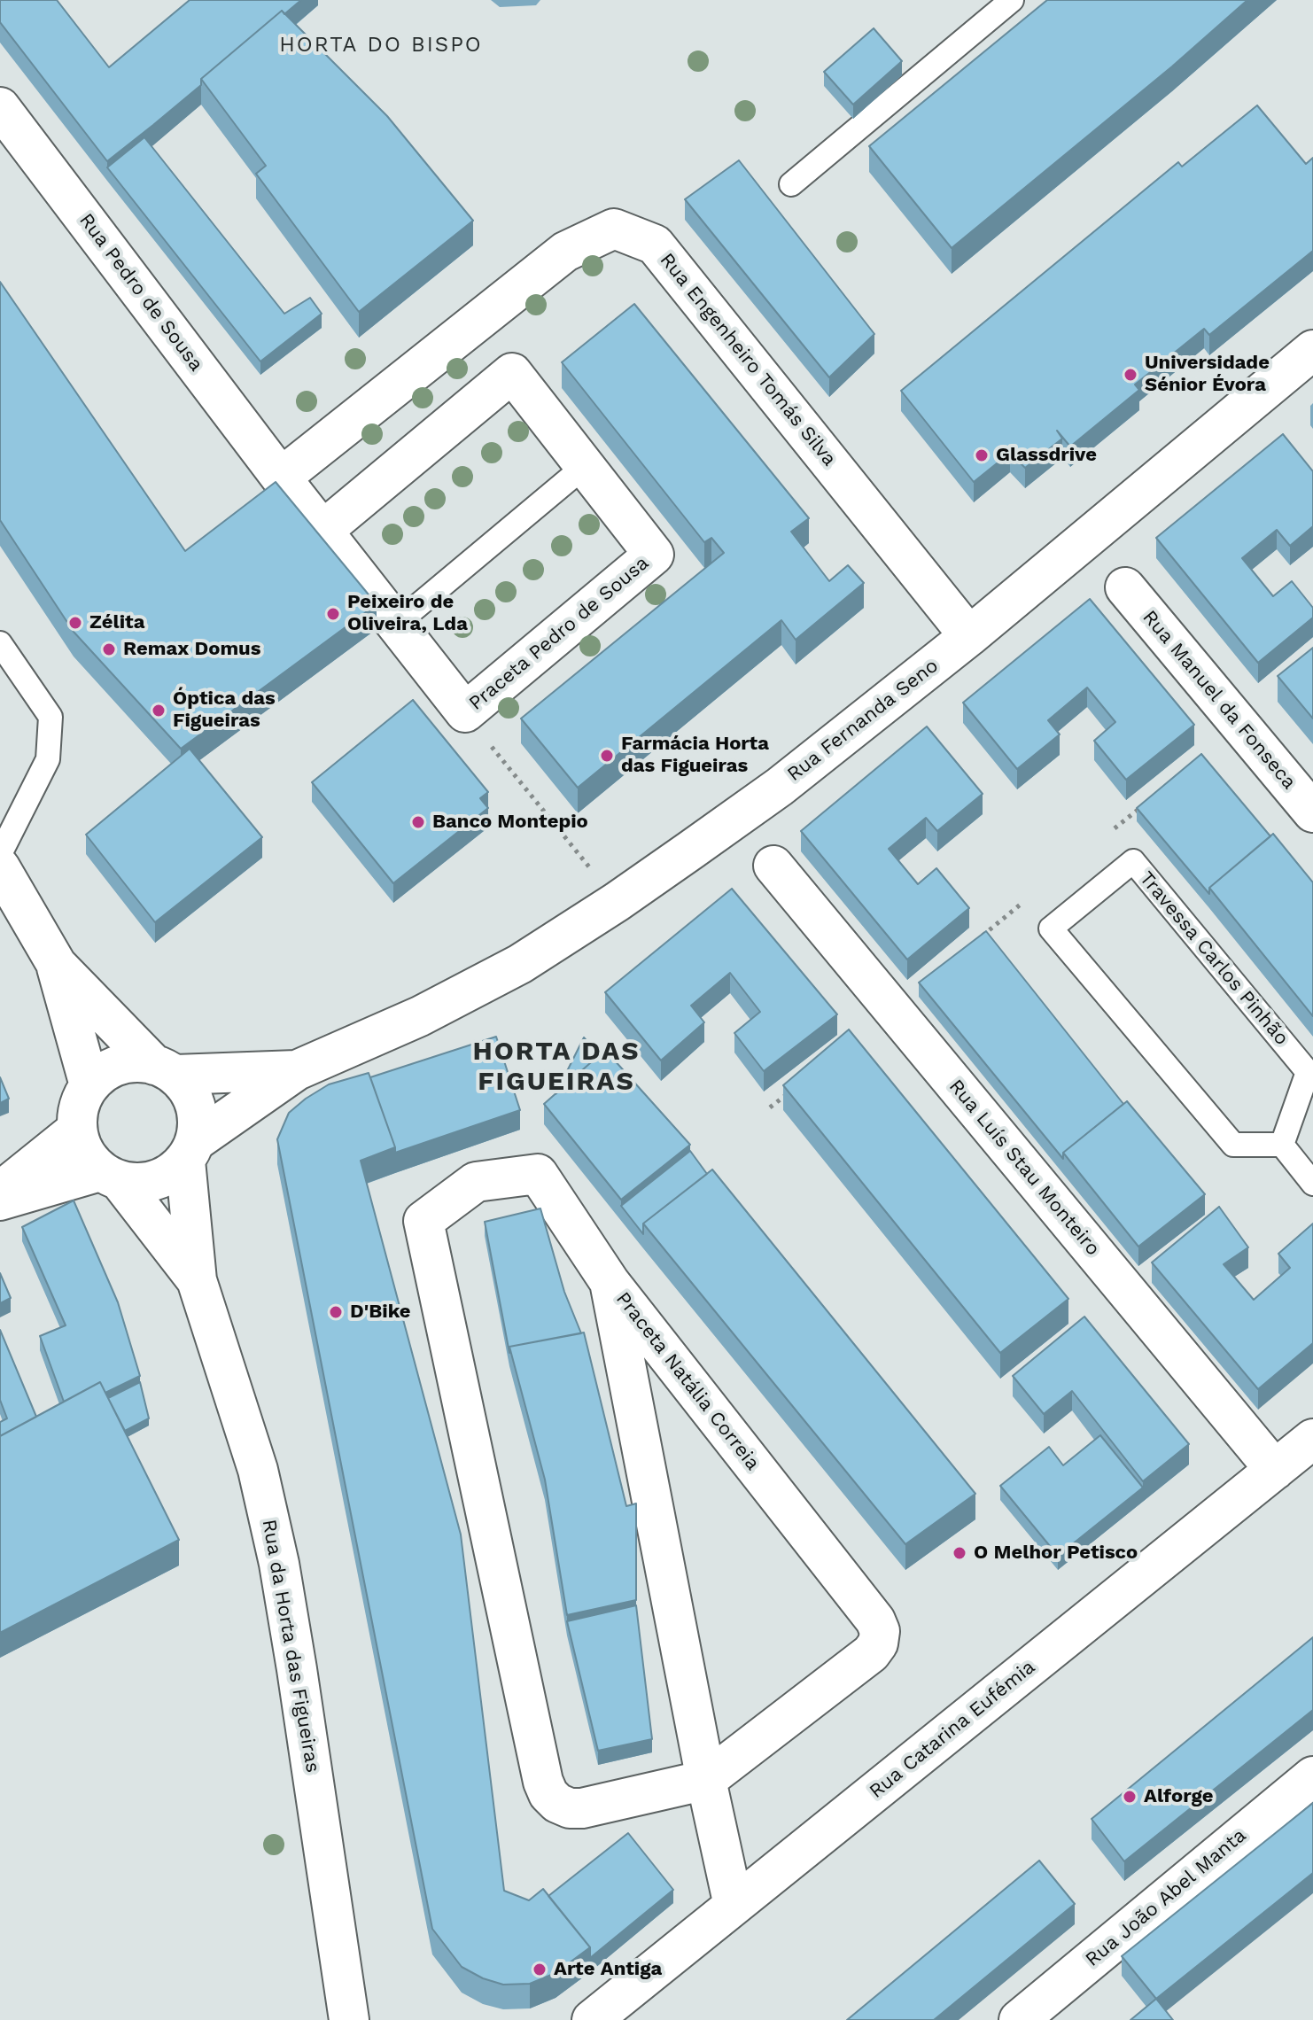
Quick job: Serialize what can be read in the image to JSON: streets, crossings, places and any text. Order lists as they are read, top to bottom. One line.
{"streets":{"street":["Rua Pedro de Sousa","Rua Engenheiro Tomás Silva","Praceta Pedro de Sousa","Rua Manuel da Fonseca","Rua Fernanda Seno","Rua Luís Stau Monteiro","Praceta Natália Correia","Rua da Horta das Figueiras","Rua Catarina Eufémia","Rua João Abel Manta"],"lane":["Travessa Carlos Pinhão"]},"crossings":[["Rua Pedro de Sousa","Rua Engenheiro Tomás Silva"],["Rua Pedro de Sousa","Praceta Pedro de Sousa"],["Rua Engenheiro Tomás Silva","Praceta Pedro de Sousa"],["Rua Engenheiro Tomás Silva","Rua Fernanda Seno"],["Rua Fernanda Seno","Rua da Horta das Figueiras"],["Rua Luís Stau Monteiro","Rua Catarina Eufémia"],["Praceta Natália Correia","Rua Catarina Eufémia"]],"districts":["HORTA DO BISPO","HORTA DAS FIGUEIRAS"],"places":["Universidade Sénior Évora","Glassdrive","Peixeiro de Oliveira, Lda","Zélita","Remax Domus","Óptica das Figueiras","Farmácia Horta das Figueiras","Banco Montepio","D'Bike","O Melhor Petisco","Alforge","Arte Antiga"]}
